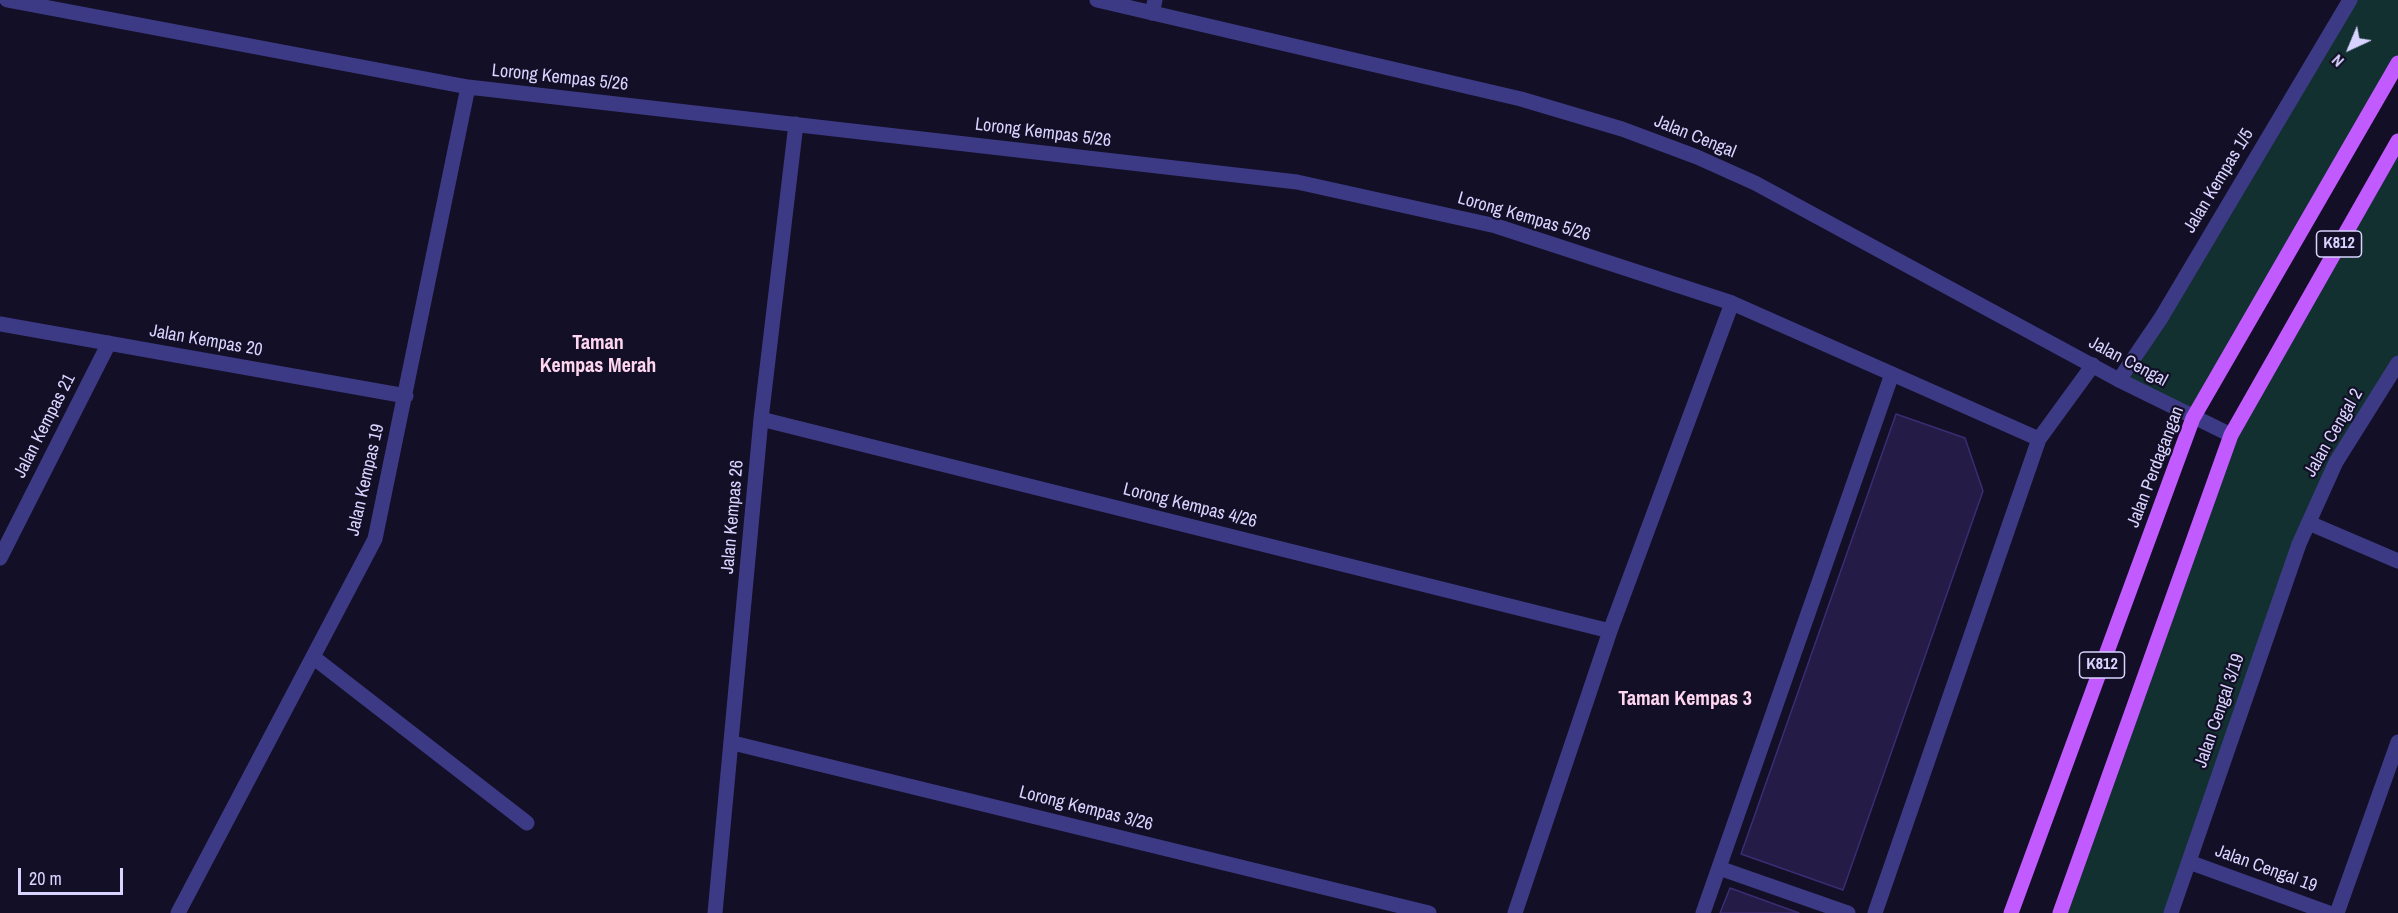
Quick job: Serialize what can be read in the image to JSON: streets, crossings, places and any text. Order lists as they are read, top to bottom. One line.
{"streets":{"main road":["K812","Jalan Perdagangan"],"street":["Lorong Kempas 5/26","Jalan Cengal","Jalan Kempas 1/5","Jalan Kempas 20","Jalan Kempas 21","Jalan Cengal 2","Jalan Kempas 19","Lorong Kempas 4/26","Jalan Kempas 26","Jalan Cengal 3/19","Lorong Kempas 3/26","Jalan Cengal 19"]},"crossings":[["Lorong Kempas 5/26","Jalan Kempas 19"],["Lorong Kempas 5/26","Jalan Kempas 26"],["Jalan Cengal","Jalan Kempas 1/5"],["Jalan Cengal","K812"],["Jalan Cengal","Jalan Perdagangan"],["Jalan Kempas 20","Jalan Kempas 21"],["Jalan Kempas 20","Jalan Kempas 19"],["Jalan Cengal 2","Jalan Cengal 3/19"],["Lorong Kempas 4/26","Jalan Kempas 26"],["Jalan Kempas 26","Lorong Kempas 3/26"],["Jalan Cengal 3/19","Jalan Cengal 19"]],"districts":["Taman Kempas Merah","Taman Kempas 3"],"scale_bar":"20 m","north":"bottom left"}
